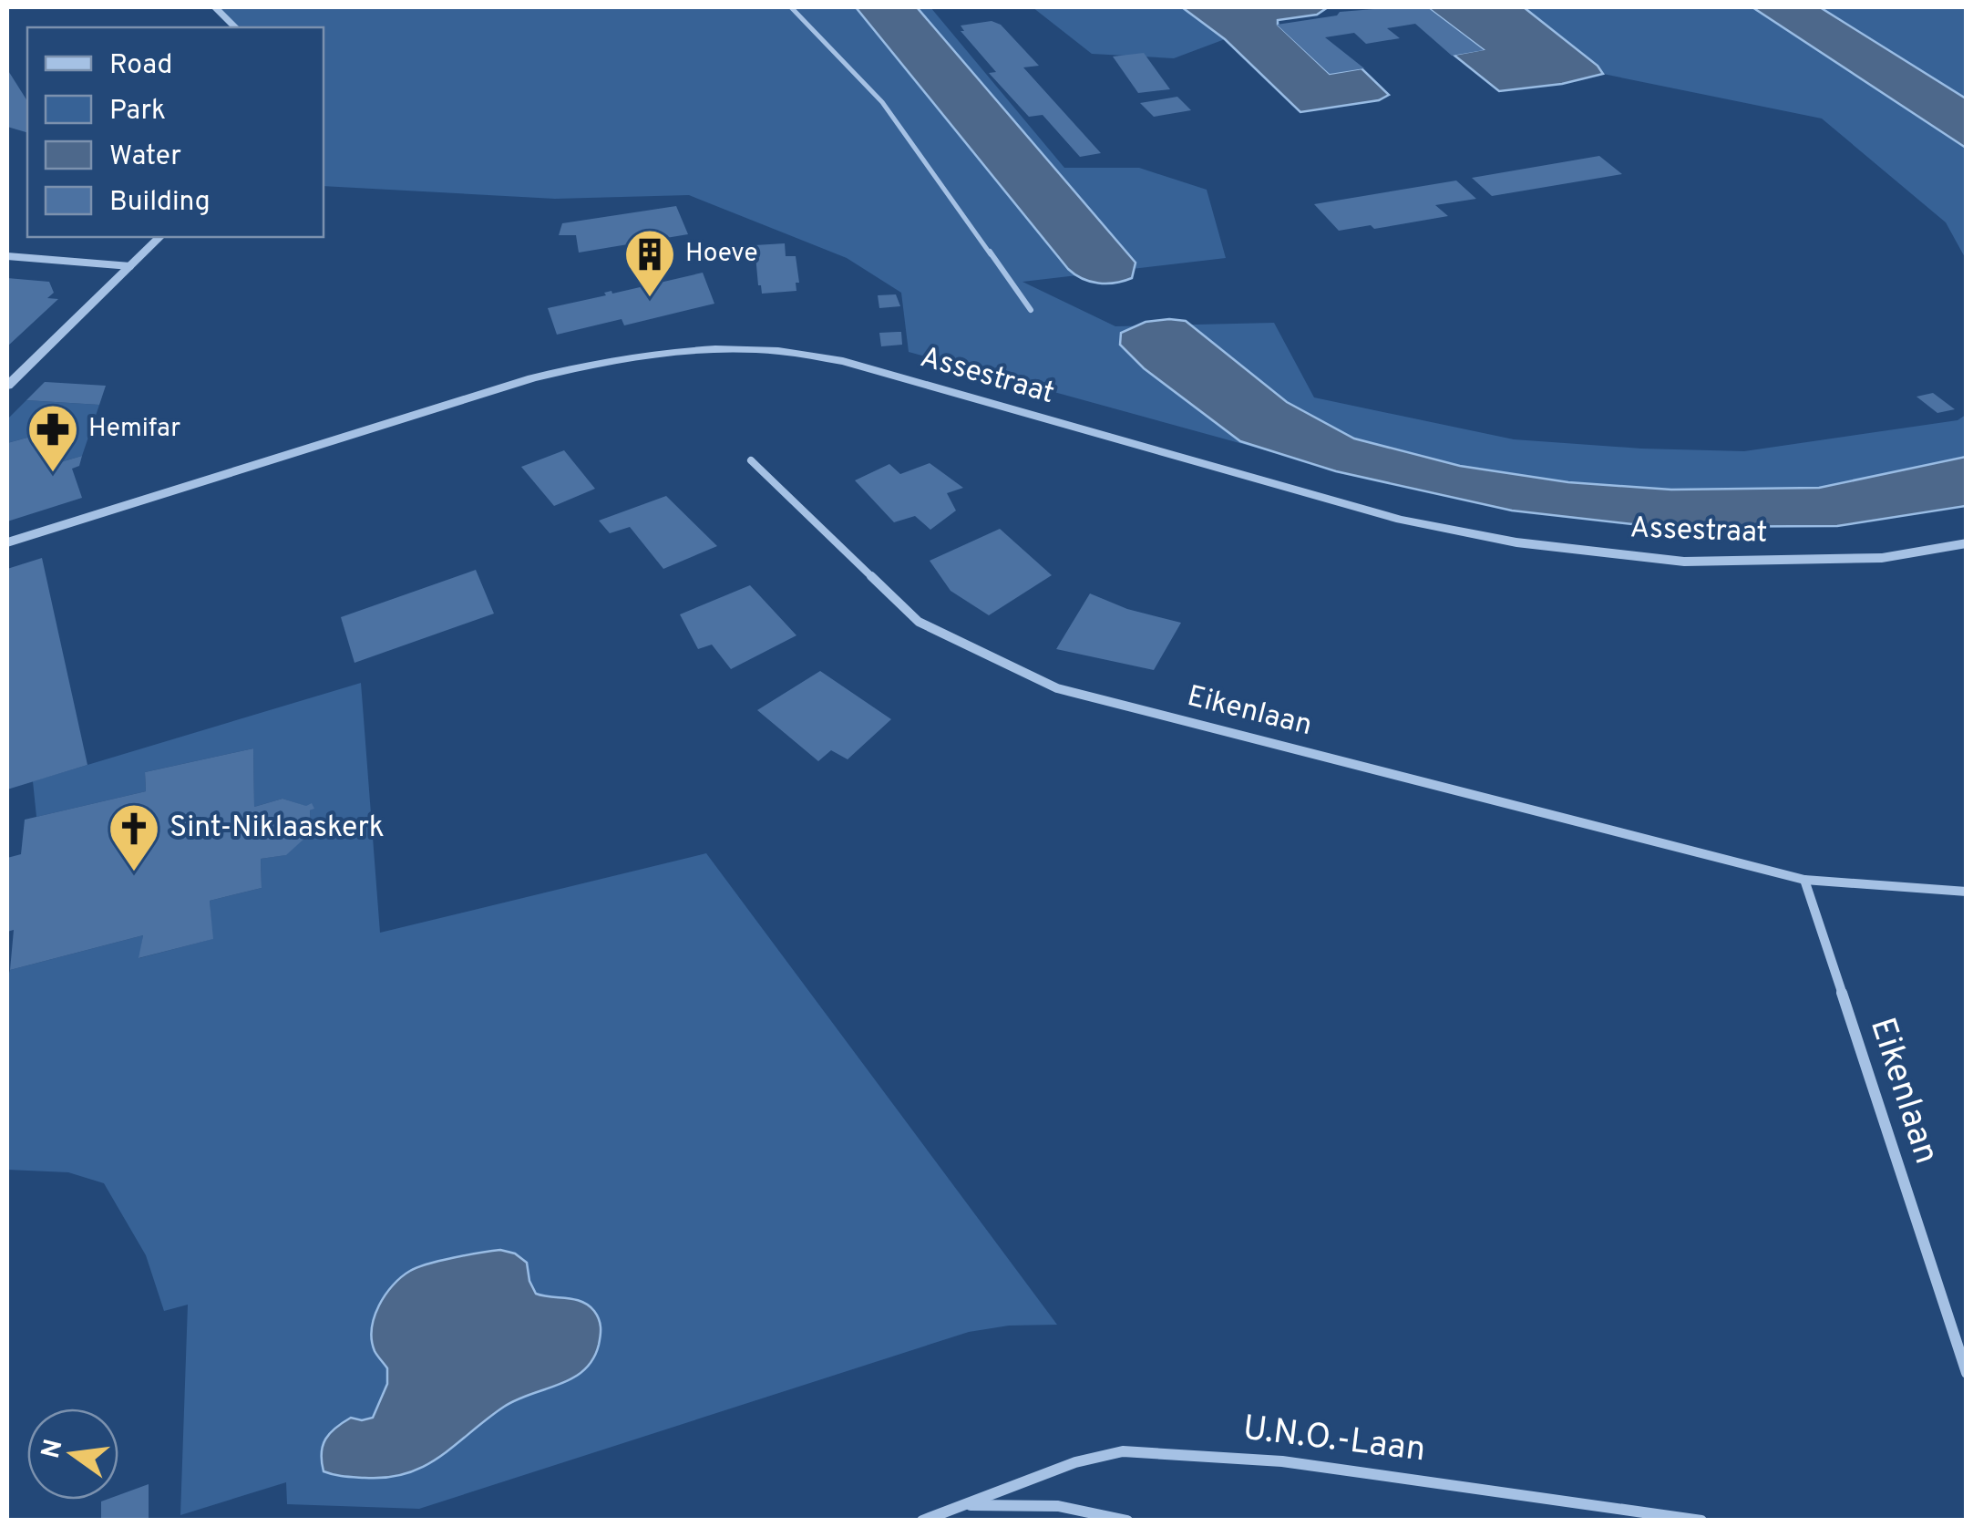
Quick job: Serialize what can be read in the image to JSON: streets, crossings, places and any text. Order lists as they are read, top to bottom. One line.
{"streets":{"street":["Assestraat","Eikenlaan","U.N.O.-Laan"]},"places":{"building":["Hoeve"],"pharmacy":["Hemifar"],"church":["Sint-Niklaaskerk"]},"legend":["Road","Park","Water","Building"],"north":"left"}
